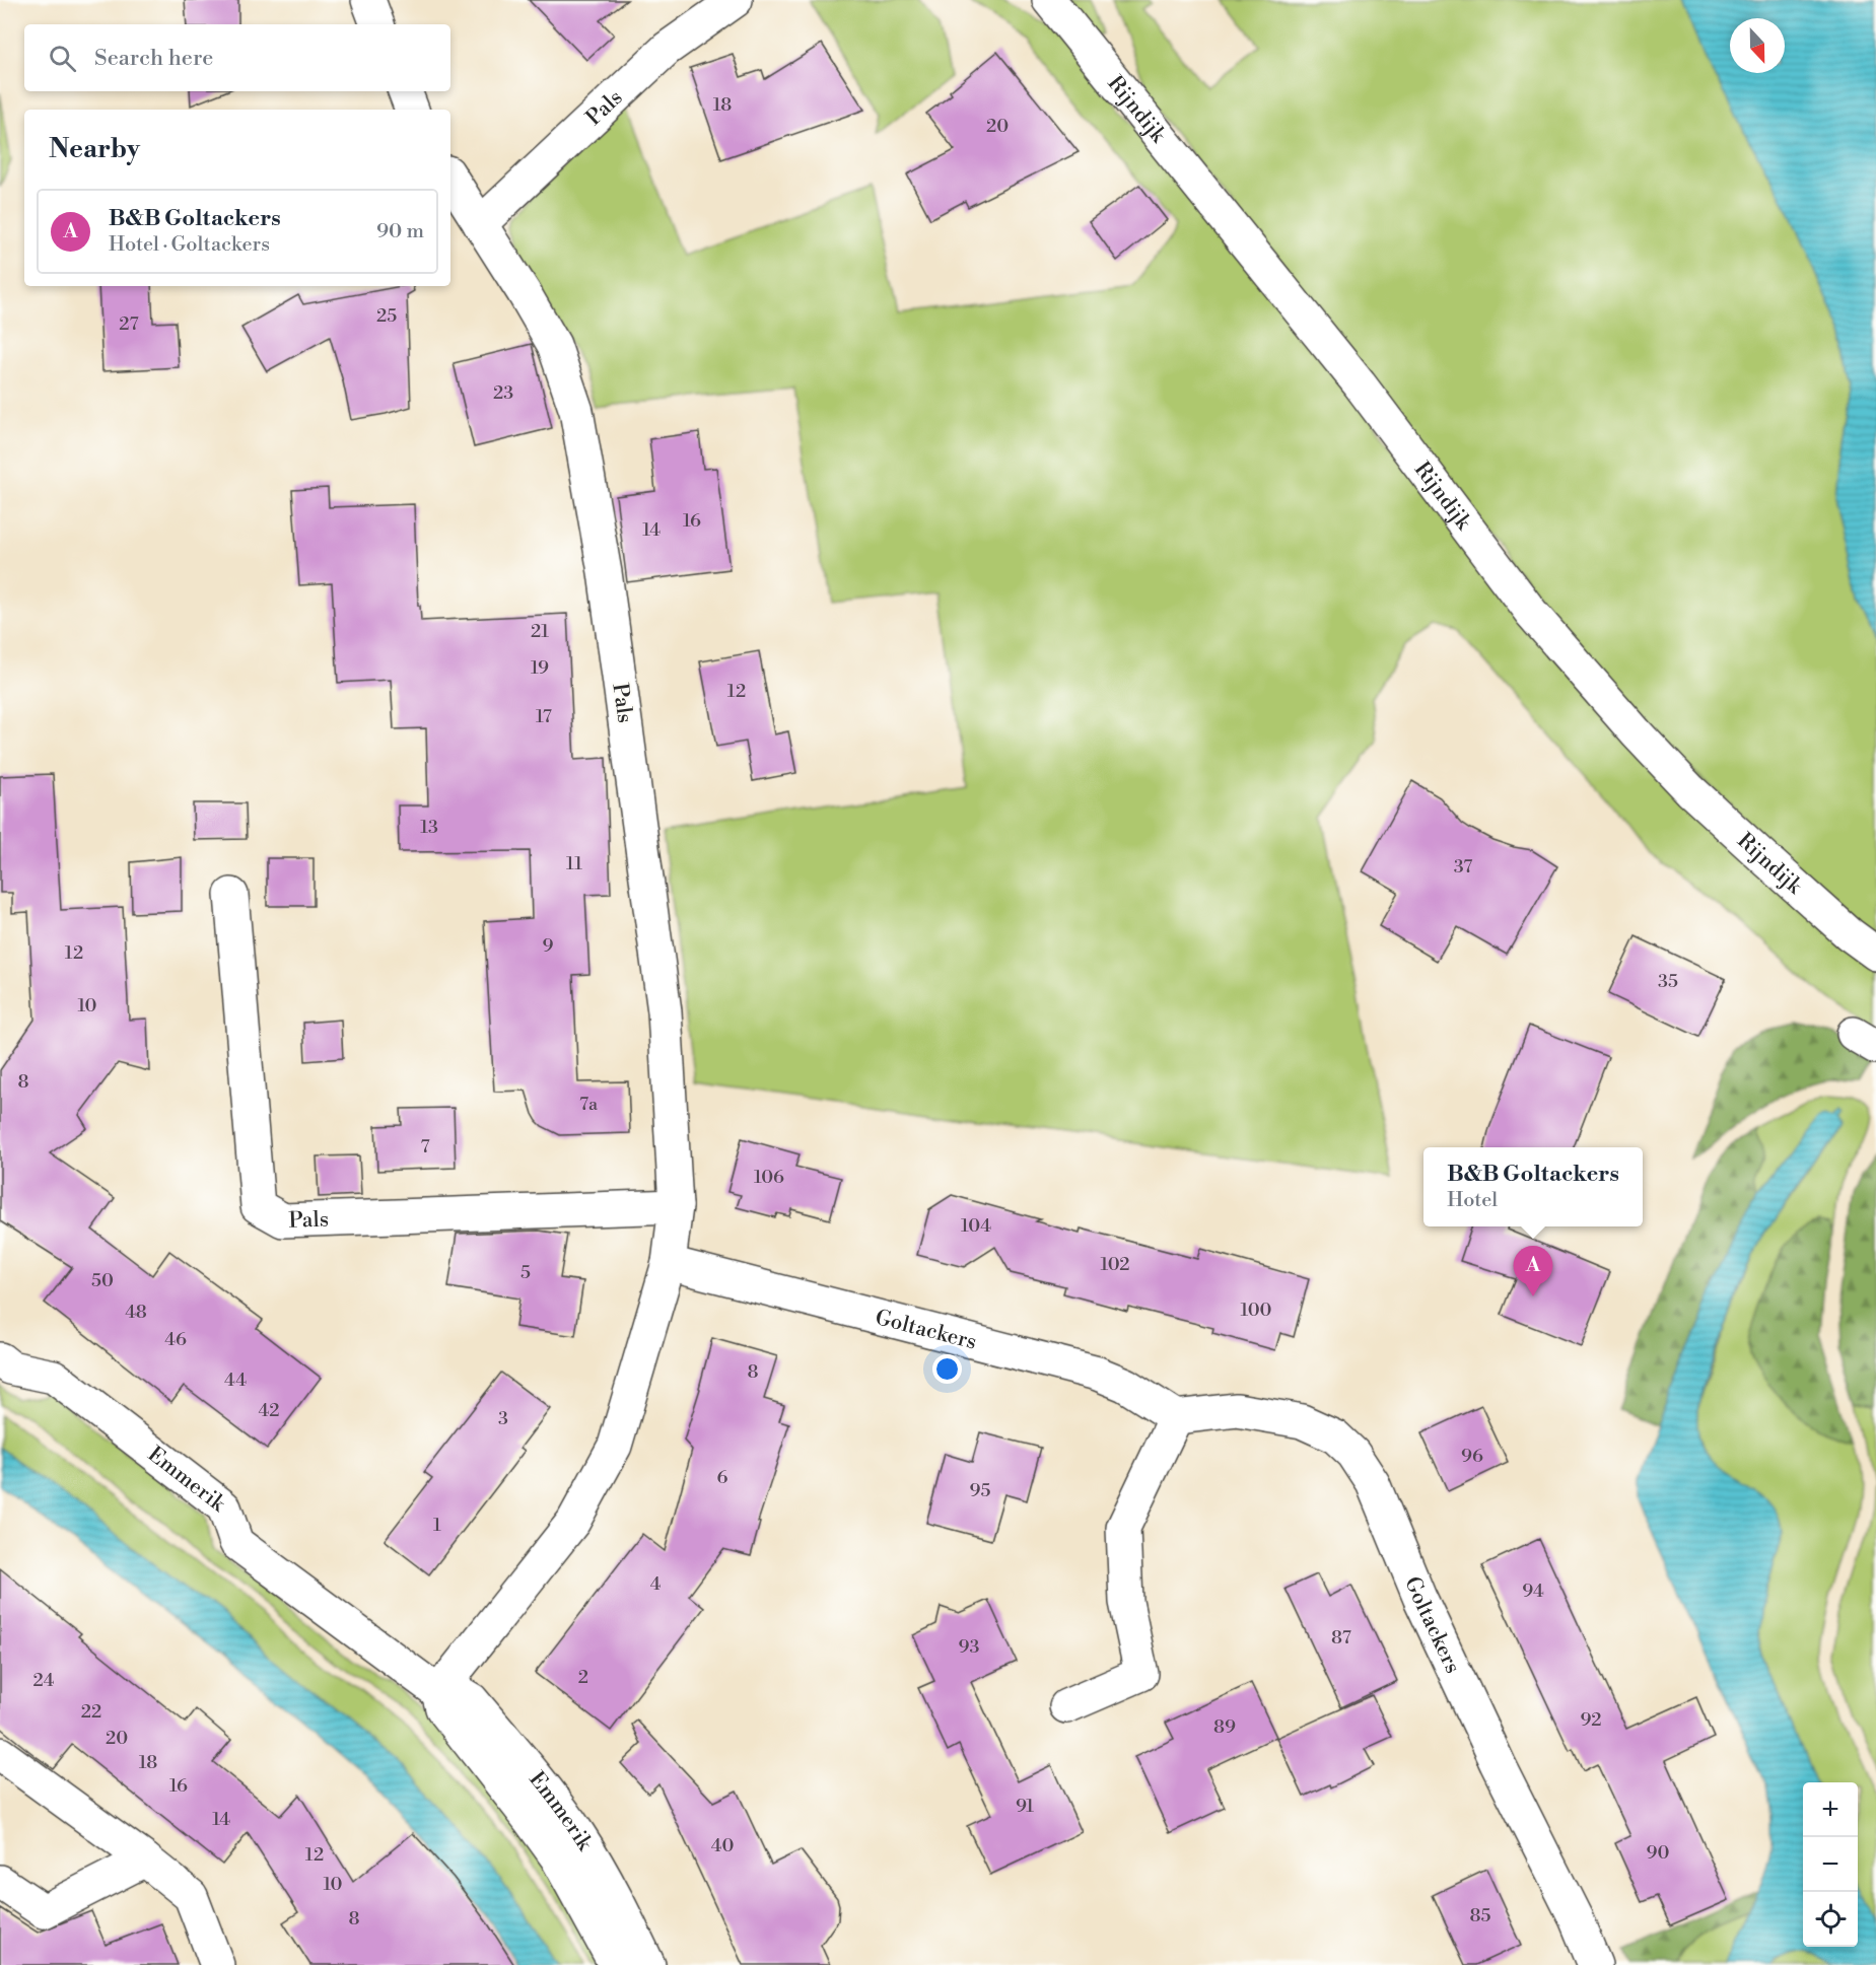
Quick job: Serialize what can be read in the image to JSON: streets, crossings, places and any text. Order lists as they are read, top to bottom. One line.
{"streets":{"street":["Pals","Rijndijk","Goltackers","Emmerik"]},"crossings":[["Pals","Goltackers"],["Pals","Emmerik"]],"house_numbers":["18","20","25","27","23","16","14","21","19","12","17","13","11","37","9","12","35","10","8","7a","7","106","104","102","5","50","100","48","46","8","44","42","3","96","6","95","1","4","94","87","93","2","24","22","92","89","20","18","16","91","14","40","90","12","10","85","8"],"north":"bottom","page":{"search":"Search here","heading":"Nearby","list":[{"mark":"A","name":"B&B Goltackers","note":"Hotel · Goltackers","value":"90 m"}],"popup":["B&B Goltackers","Hotel"],"pins":"A","map_buttons":["+","−"]}}
